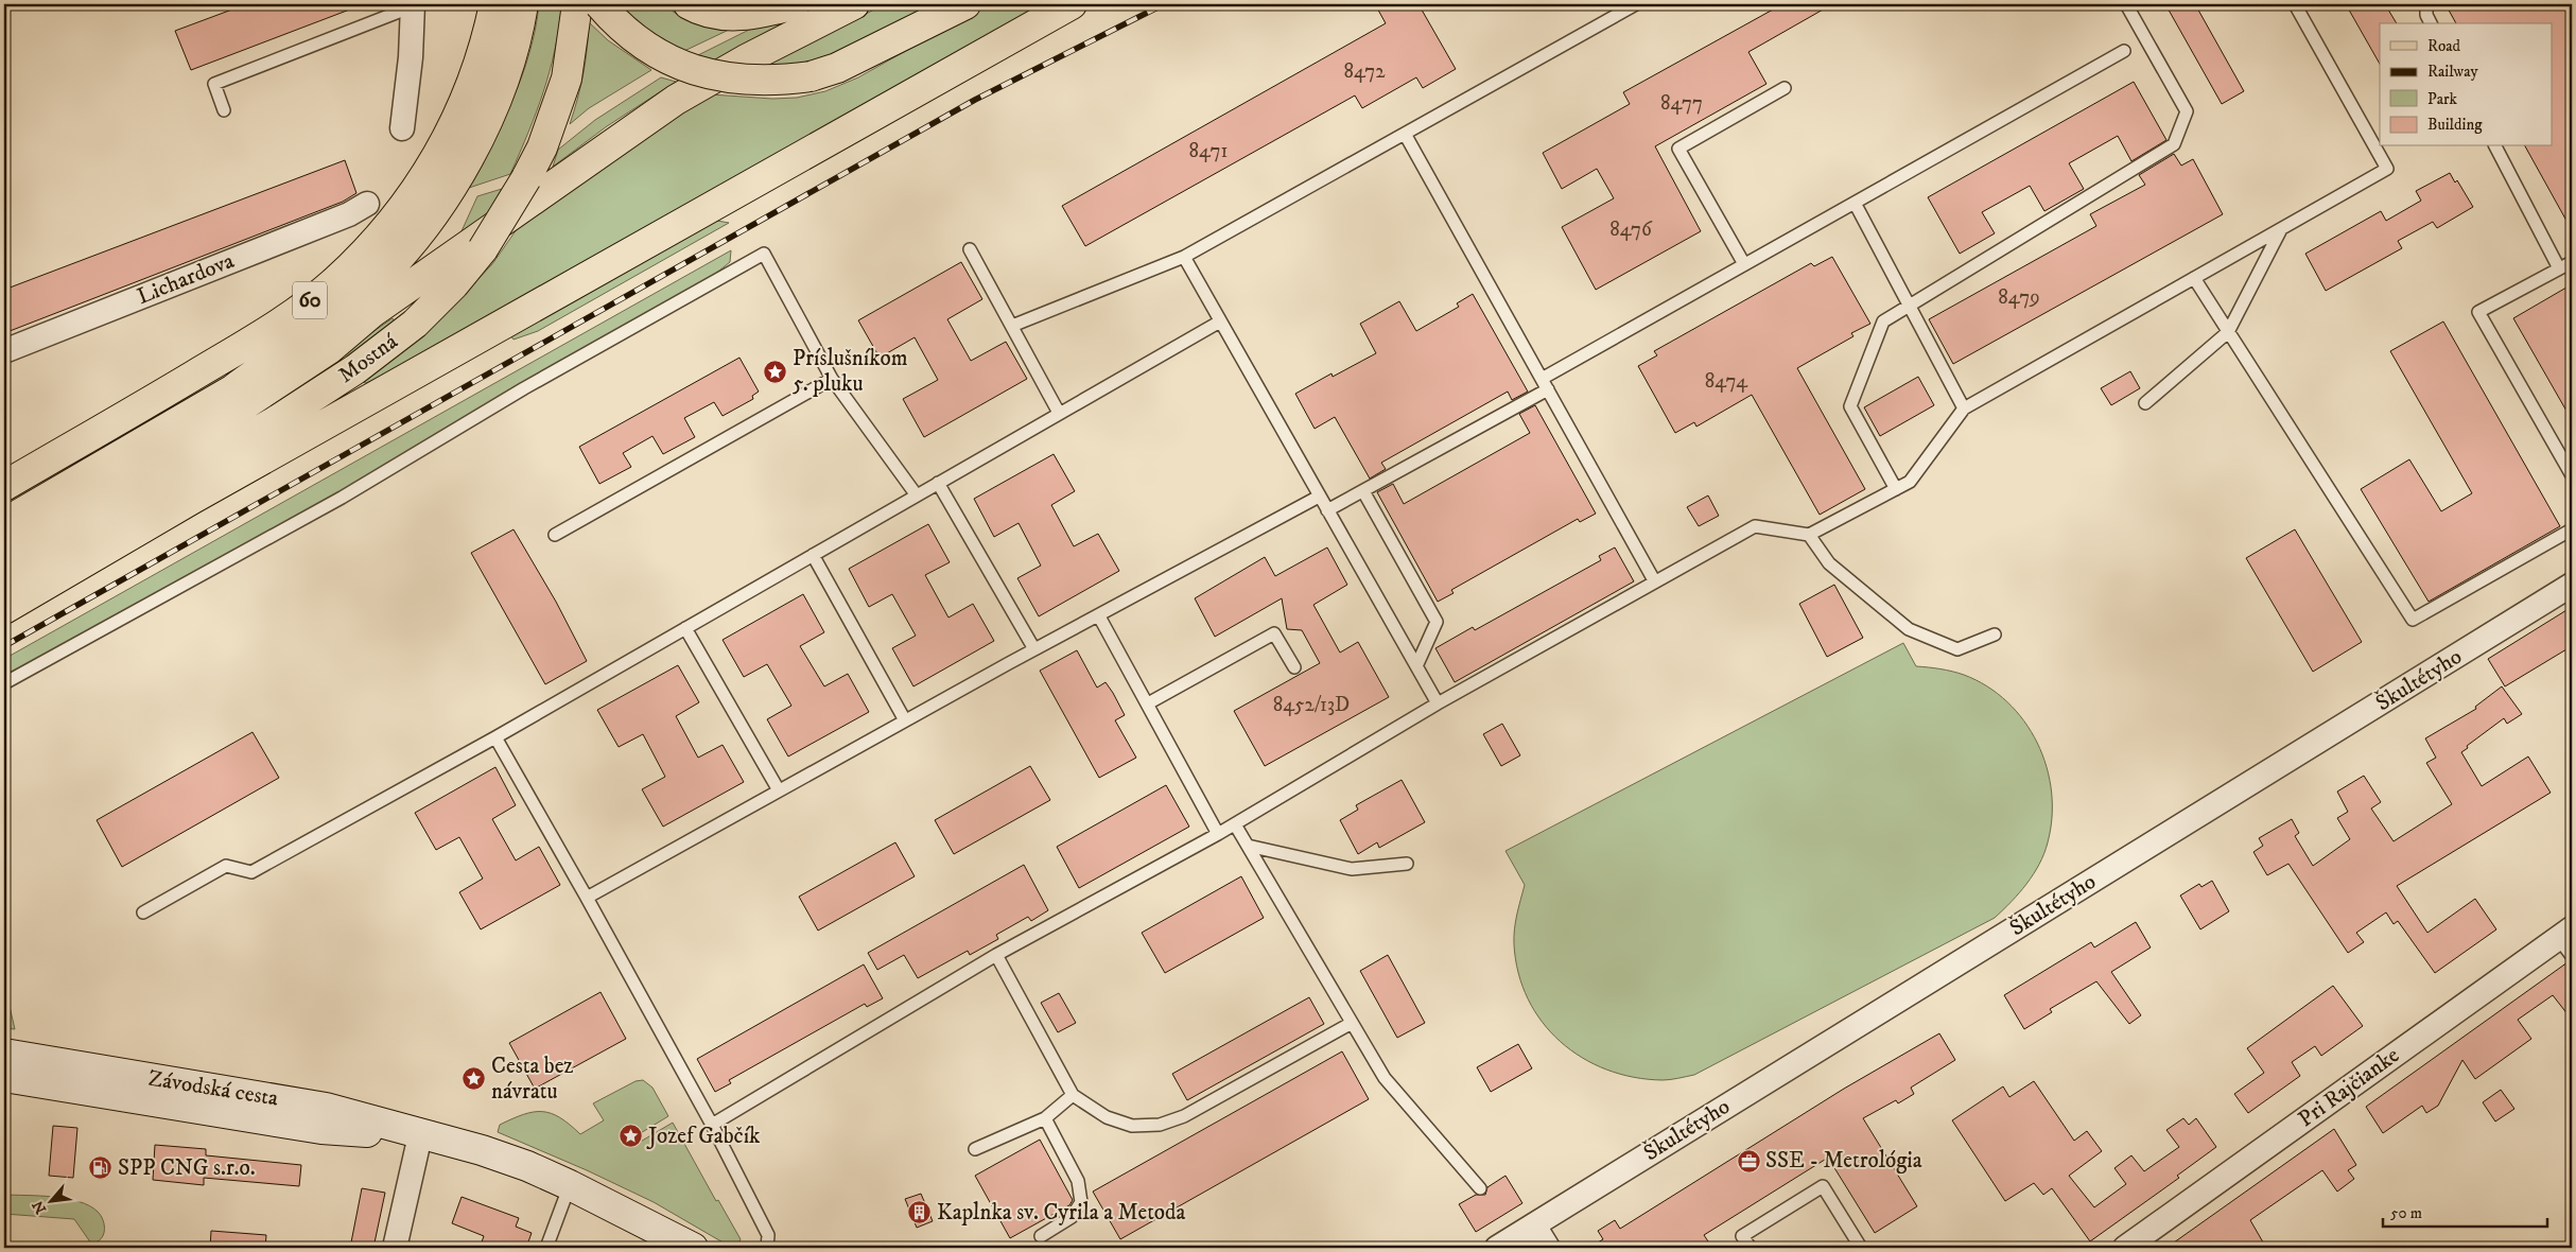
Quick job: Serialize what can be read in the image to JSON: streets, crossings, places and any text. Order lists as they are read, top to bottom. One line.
{"streets":{"main road":["60","Mostná"],"street":["Lichardova","Škultétyho","Pri Rajčianke","Závodská cesta"]},"places":{"place":["Príslušníkom 5. pluku","Cesta bez návratu","Jozef Gabčík"],"office":["SSE - Metrológia"],"fuel station":["SPP CNG s.r.o."],"building":["Kaplnka sv. Cyrila a Metoda"]},"house_numbers":["8472","8477","8471","8476","8479","8474","8452/13D"],"legend":["Road","Railway","Park","Building"],"scale_bar":"50 m","north":"bottom left"}
